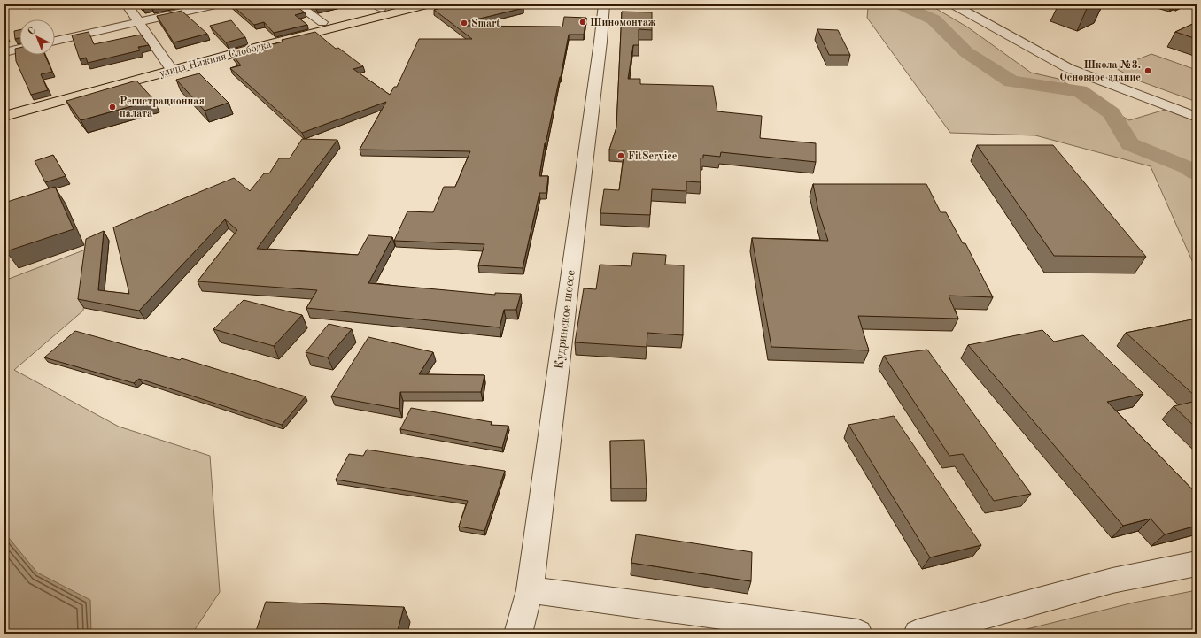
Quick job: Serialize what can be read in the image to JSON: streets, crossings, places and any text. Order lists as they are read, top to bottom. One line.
{"streets":{"main road":["улица Нижняя Слободка"],"street":["Кудринское шоссе"]},"places":["Шиномонтаж","Smart","Школа №3. Основное здание","Регистрационная палата","FitService"],"north":"top left"}
